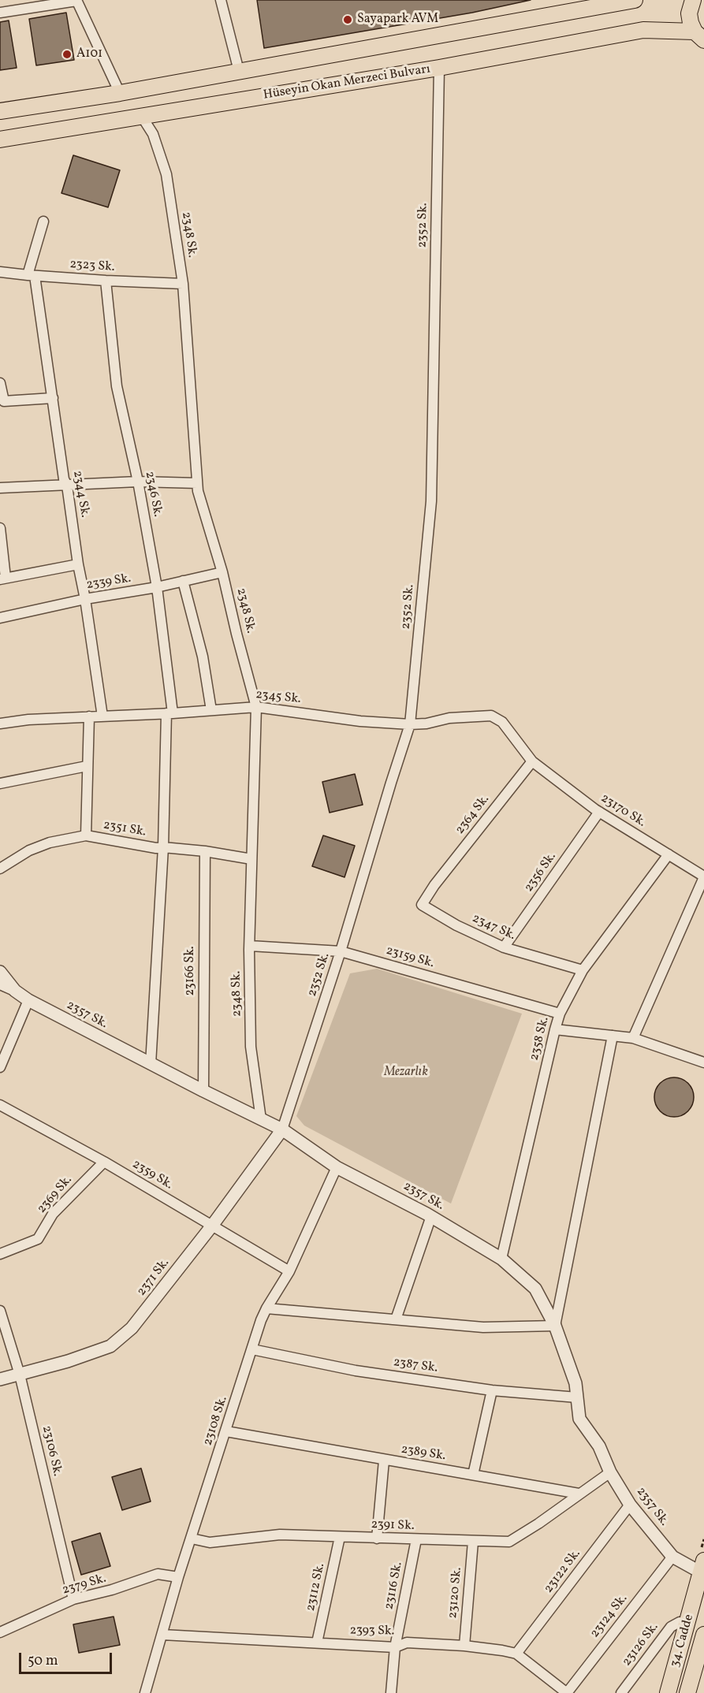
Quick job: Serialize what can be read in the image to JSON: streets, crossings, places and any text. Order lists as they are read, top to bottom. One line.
{"streets":{"main road":["Hüseyin Okan Merzeci Bulvarı","34. Cadde"],"street":["2352 Sk.","2348 Sk.","2323 Sk.","2344 Sk.","2346 Sk.","2339 Sk.","2345 Sk.","23170 Sk.","2364 Sk.","2351 Sk.","2356 Sk.","2347 Sk.","23159 Sk.","23166 Sk.","2357 Sk.","2358 Sk.","2359 Sk.","2369 Sk.","2371 Sk.","2387 Sk.","23108 Sk.","23106 Sk.","2389 Sk.","2391 Sk.","23122 Sk.","2379 Sk.","23116 Sk.","23112 Sk.","23120 Sk.","23124 Sk.","2393 Sk.","23126 Sk."]},"crossings":[["Hüseyin Okan Merzeci Bulvarı","2352 Sk."],["Hüseyin Okan Merzeci Bulvarı","2348 Sk."],["2352 Sk.","2345 Sk."],["2352 Sk.","23159 Sk."],["2352 Sk.","2357 Sk."],["2352 Sk.","2371 Sk."],["2348 Sk.","2323 Sk."],["2348 Sk.","2339 Sk."],["2348 Sk.","2345 Sk."],["2348 Sk.","2351 Sk."],["2348 Sk.","23159 Sk."],["2348 Sk.","2357 Sk."],["2323 Sk.","2344 Sk."],["2323 Sk.","2346 Sk."],["2344 Sk.","2339 Sk."],["2344 Sk.","2345 Sk."],["2346 Sk.","2339 Sk."],["2346 Sk.","2345 Sk."],["2346 Sk.","2351 Sk."],["2346 Sk.","2357 Sk."],["2345 Sk.","23170 Sk."],["2345 Sk.","2364 Sk."],["23170 Sk.","2364 Sk."],["23170 Sk.","2356 Sk."],["23170 Sk.","2358 Sk."],["2364 Sk.","2347 Sk."],["2351 Sk.","23166 Sk."],["2356 Sk.","2347 Sk."],["2347 Sk.","2358 Sk."],["23159 Sk.","2358 Sk."],["23166 Sk.","2357 Sk."],["2357 Sk.","2358 Sk."],["2357 Sk.","2371 Sk."],["2357 Sk.","2387 Sk."],["2357 Sk.","23108 Sk."],["2357 Sk.","23122 Sk."],["2357 Sk.","23124 Sk."],["2357 Sk.","34. Cadde"],["2359 Sk.","2369 Sk."],["2359 Sk.","2371 Sk."],["2359 Sk.","23108 Sk."],["2371 Sk.","23106 Sk."],["2387 Sk.","23108 Sk."],["23108 Sk.","2389 Sk."],["23108 Sk.","2391 Sk."],["23108 Sk.","2379 Sk."],["23108 Sk.","2393 Sk."],["23106 Sk.","2379 Sk."],["2389 Sk.","2391 Sk."],["2391 Sk.","23116 Sk."],["2391 Sk.","23112 Sk."],["2391 Sk.","23120 Sk."],["23122 Sk.","2393 Sk."],["23116 Sk.","2393 Sk."],["23112 Sk.","2393 Sk."],["23120 Sk.","2393 Sk."],["23124 Sk.","2393 Sk."],["34. Cadde","23126 Sk."]],"parks":["Mezarlık"],"places":["Sayapark AVM","A101"],"scale_bar":"50 m"}
